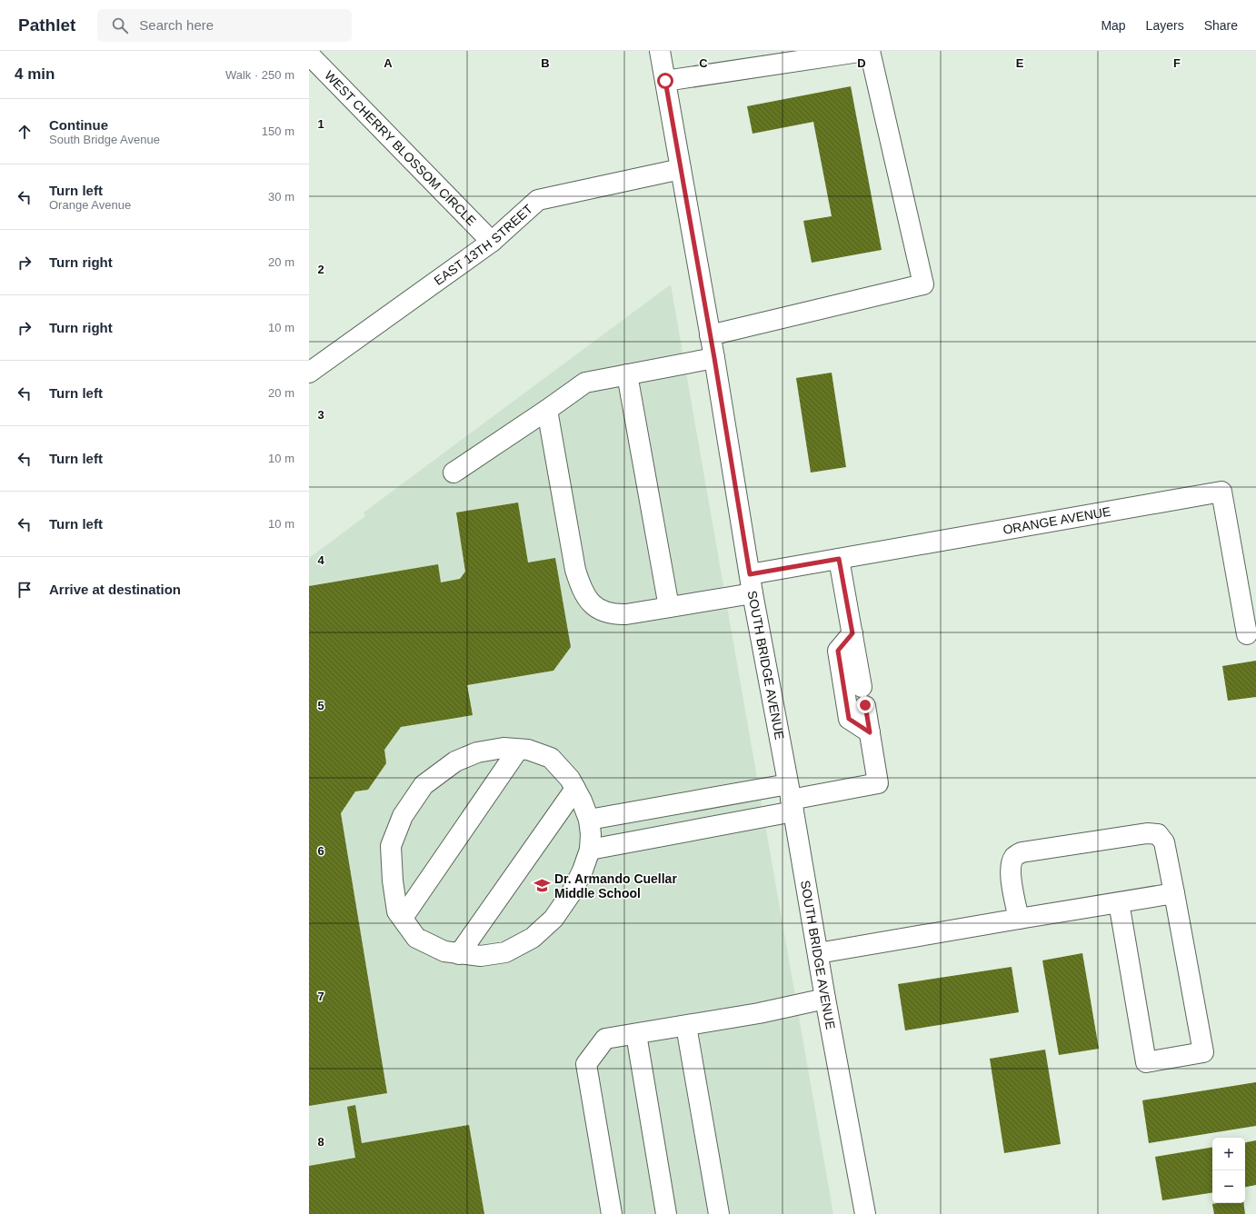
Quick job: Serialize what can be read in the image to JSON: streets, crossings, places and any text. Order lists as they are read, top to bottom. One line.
{"streets":{"street":["WEST CHERRY BLOSSOM CIRCLE","EAST 13TH STREET","ORANGE AVENUE","SOUTH BRIDGE AVENUE"]},"crossings":[["WEST CHERRY BLOSSOM CIRCLE","EAST 13TH STREET"],["EAST 13TH STREET","SOUTH BRIDGE AVENUE"],["ORANGE AVENUE","SOUTH BRIDGE AVENUE"]],"places":{"school or university":["Dr. Armando Cuellar Middle School"]},"page":{"header":"Pathlet","search":"Search here","nav":["Map","Layers","Share"],"heading":["4 min","Walk · 250 m"],"list":[["Continue","South Bridge Avenue","150 m"],["Turn left","Orange Avenue","30 m"],["Turn right","20 m"],["Turn right","10 m"],["Turn left","20 m"],["Turn left","10 m"],["Turn left","10 m"],"Arrive at destination"],"map_buttons":["+","−"]},"grid":{"columns":["A","B","C","D","E","F"],"rows":["1","2","3","4","5","6","7","8"]}}
